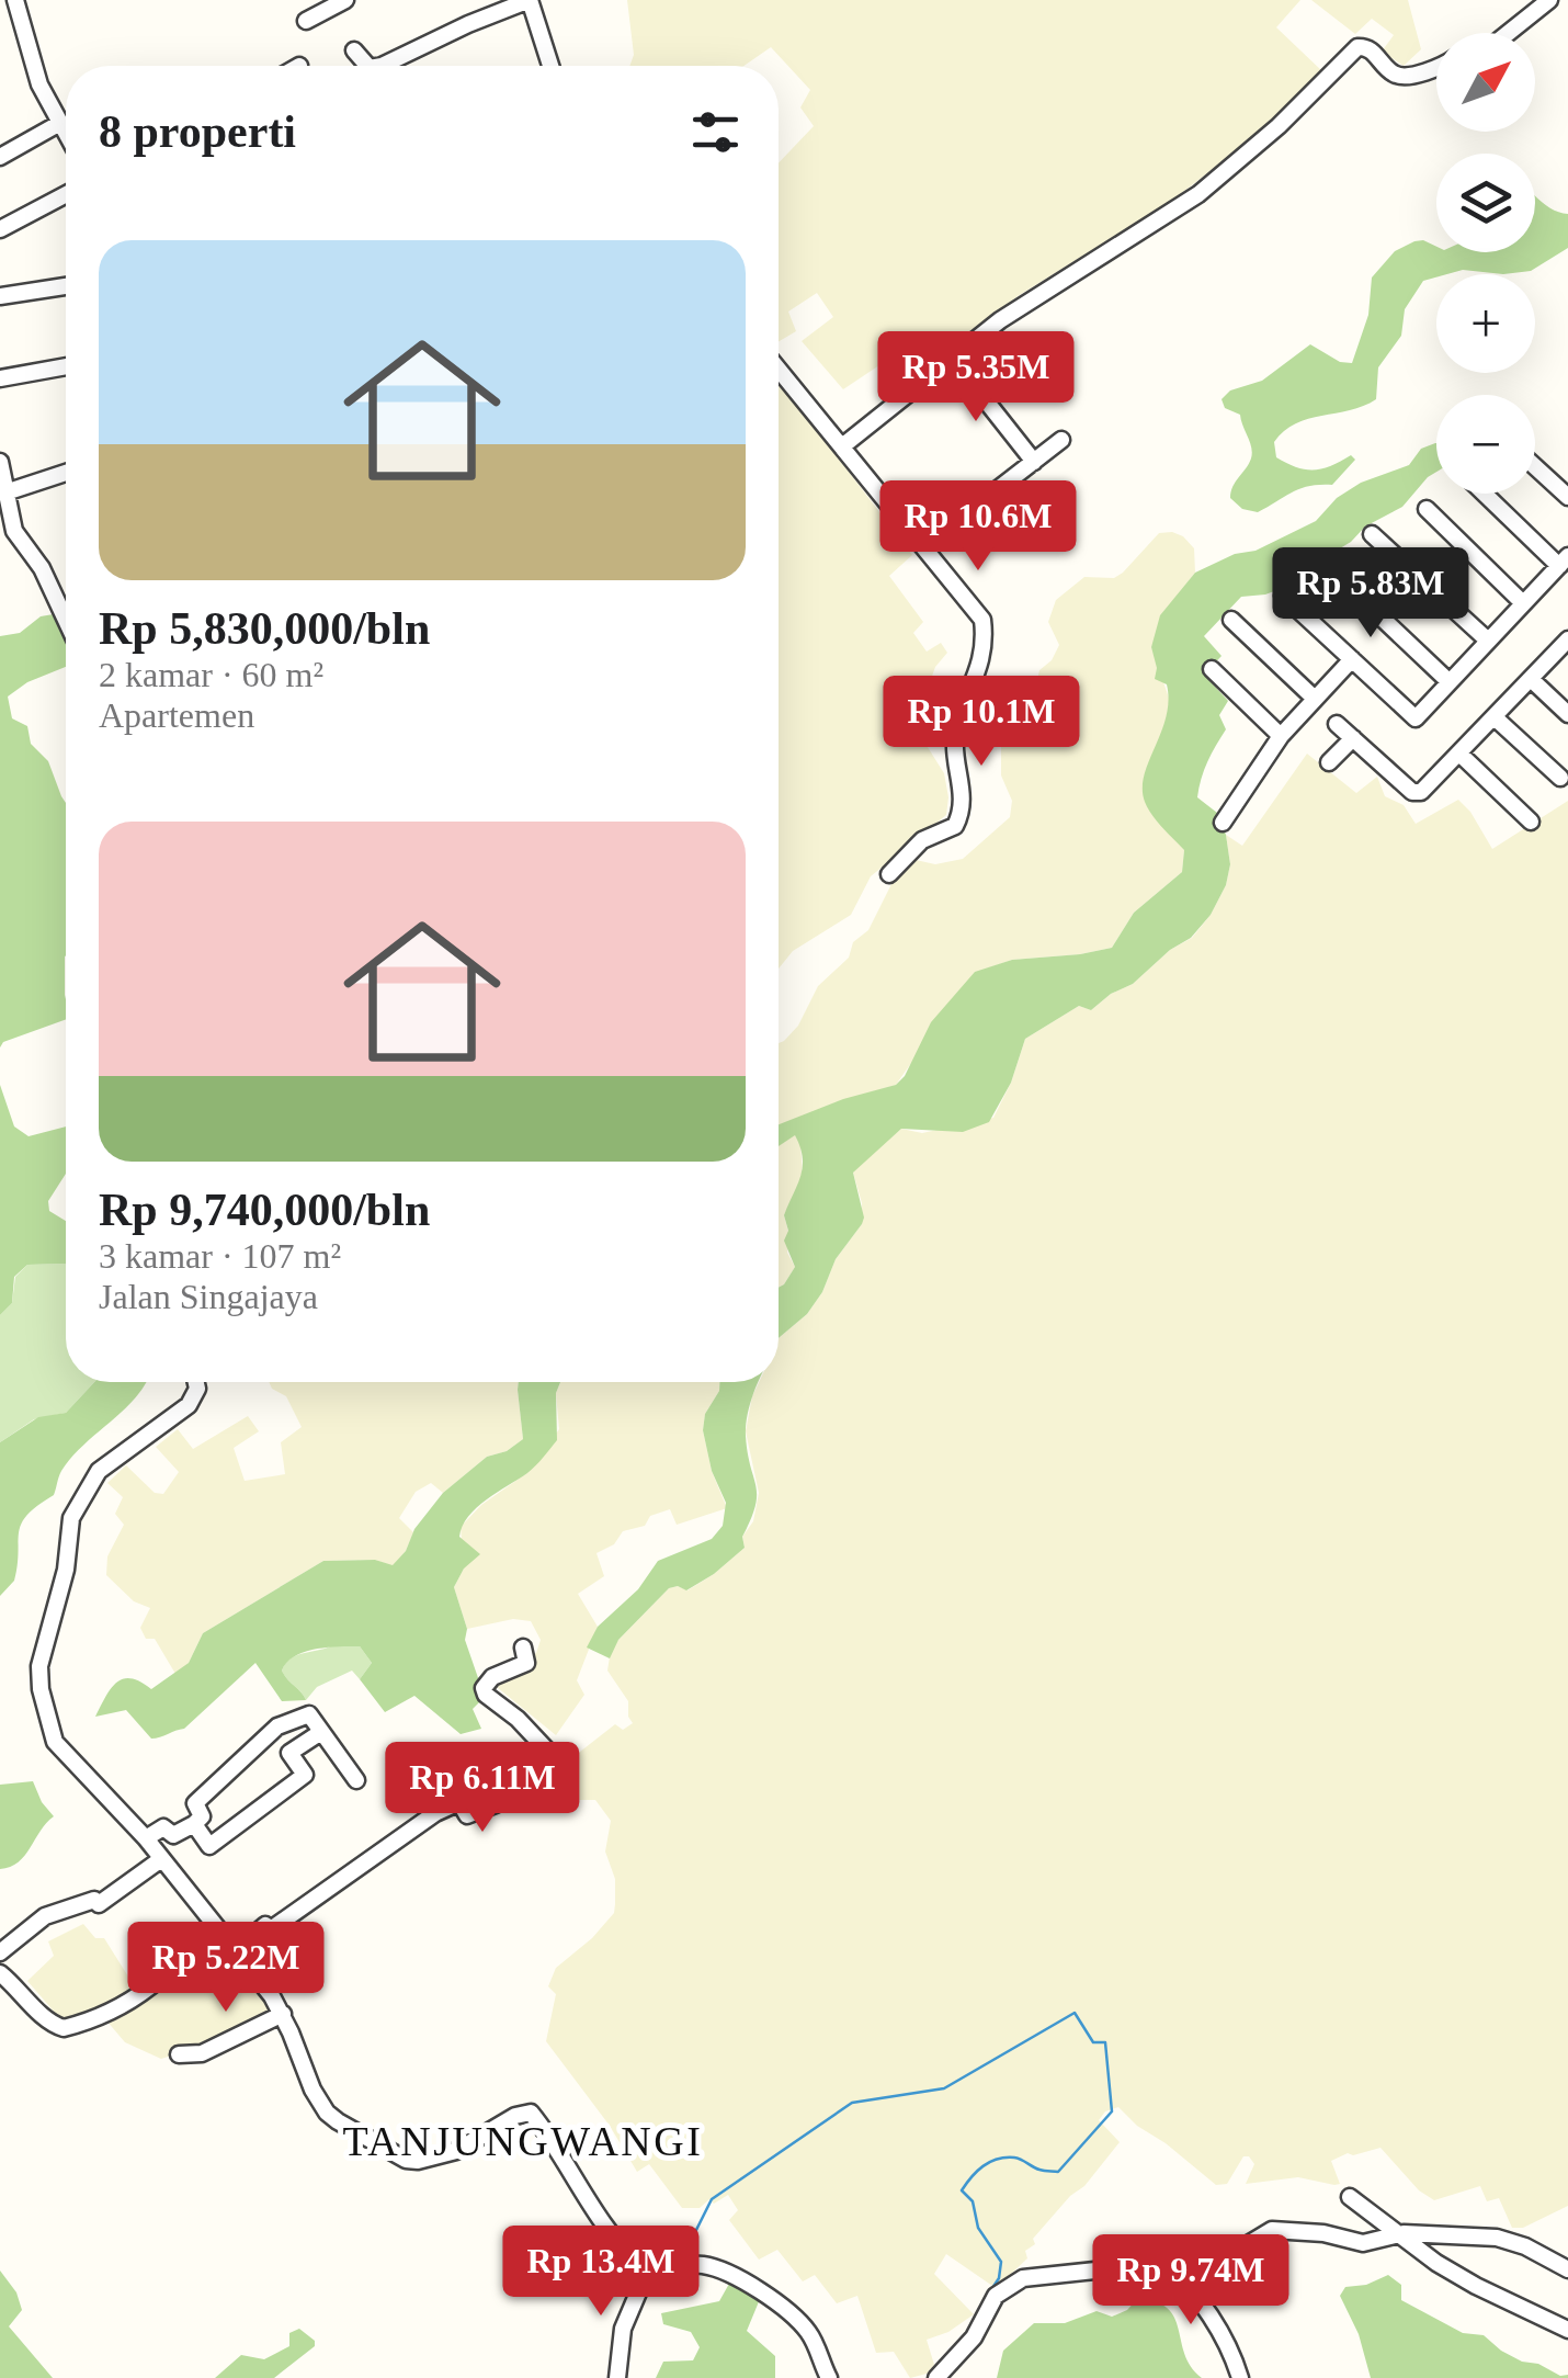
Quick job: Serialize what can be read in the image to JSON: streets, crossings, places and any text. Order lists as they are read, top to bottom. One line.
{"districts":["TANJUNGWANGI"],"north":"top right","page":{"map_buttons":["+","−"],"heading":"8 properti","list":[{"name":"Rp 5,830,000/bln","note":"2 kamar · 60 m² · Apartemen"},{"name":"Rp 9,740,000/bln","note":"3 kamar · 107 m² · Jalan Singajaya"}],"price":["Rp 5.35M","Rp 10.6M","Rp 5.83M","Rp 10.1M","Rp 6.11M","Rp 5.22M","Rp 13.4M","Rp 9.74M"]}}
